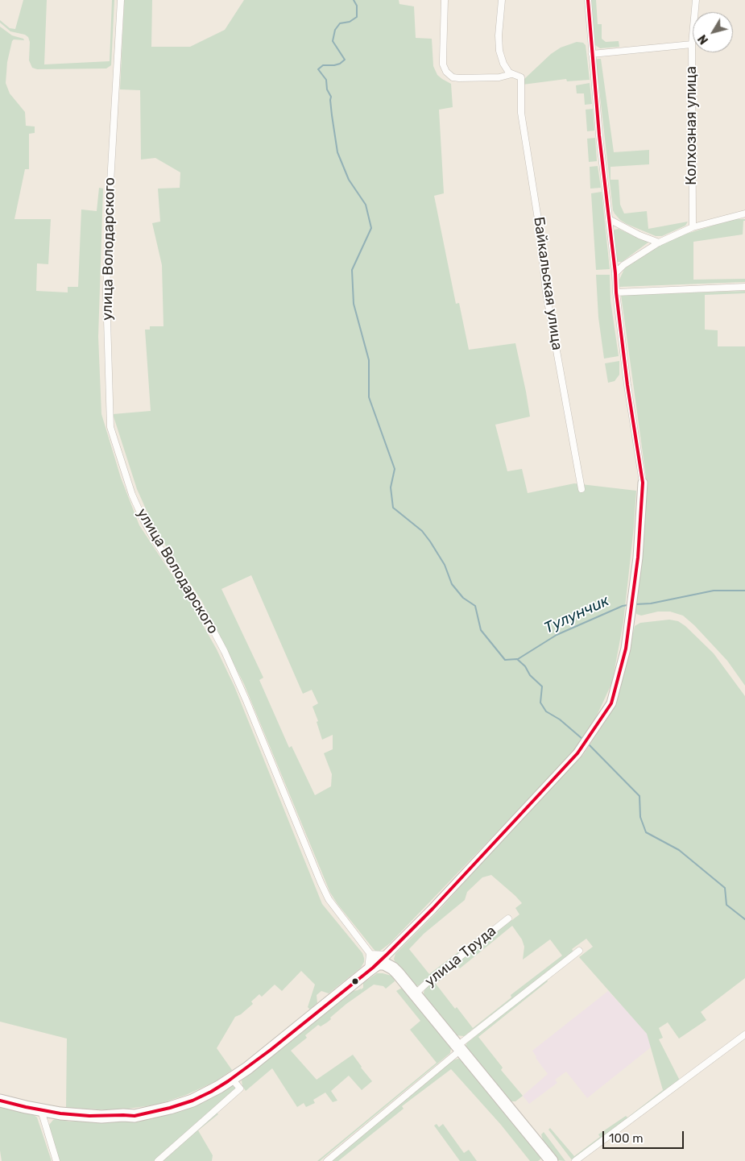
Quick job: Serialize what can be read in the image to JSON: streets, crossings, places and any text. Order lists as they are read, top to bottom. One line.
{"streets":{"street":["Колхозная улица","улица Володарского","Байкальская улица","улица Труда"]},"water":["Тулунчик"],"scale_bar":"100 m","north":"bottom left"}
